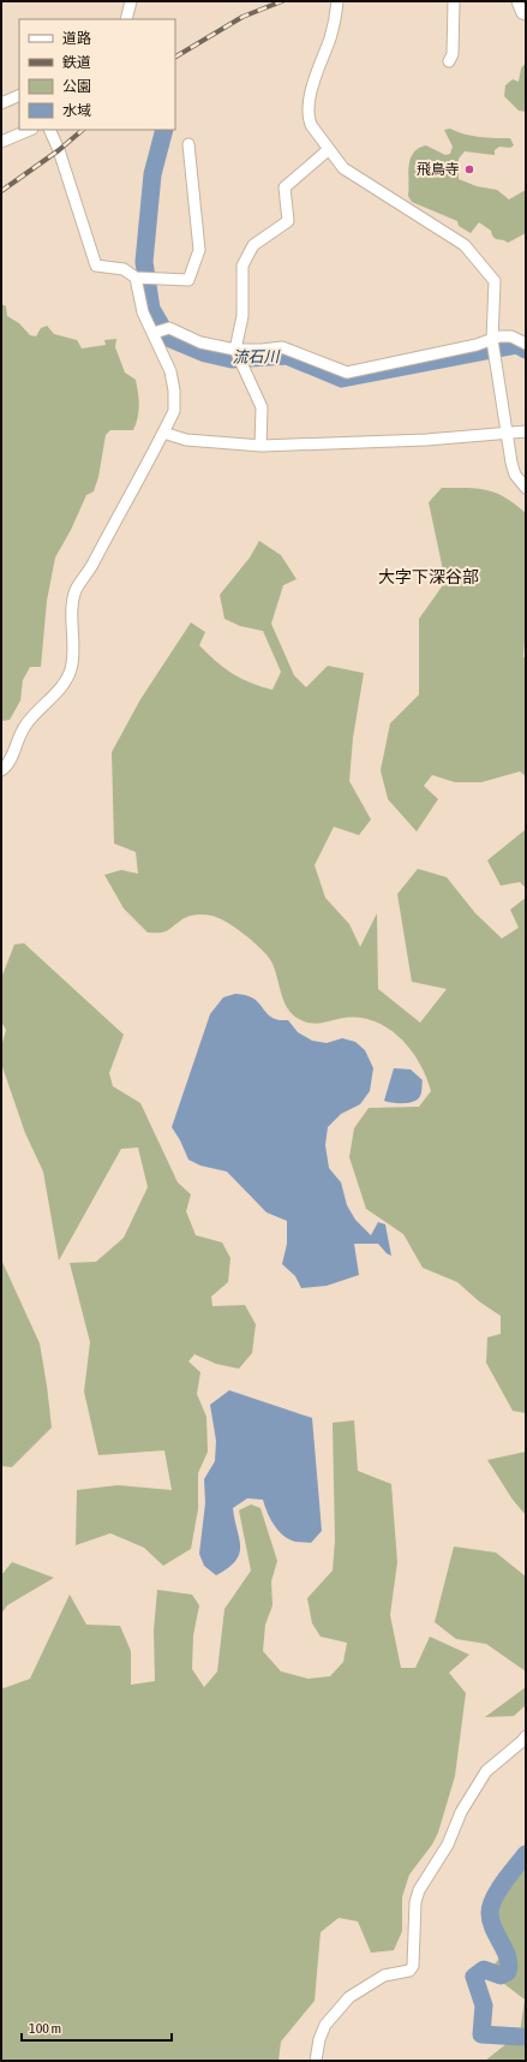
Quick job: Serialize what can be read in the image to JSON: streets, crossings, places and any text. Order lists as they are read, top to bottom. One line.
{"districts":["大字下深谷部"],"water":["流石川"],"places":["飛鳥寺"],"legend":["道路","鉄道","公園","水域"],"scale_bar":"100 m"}
